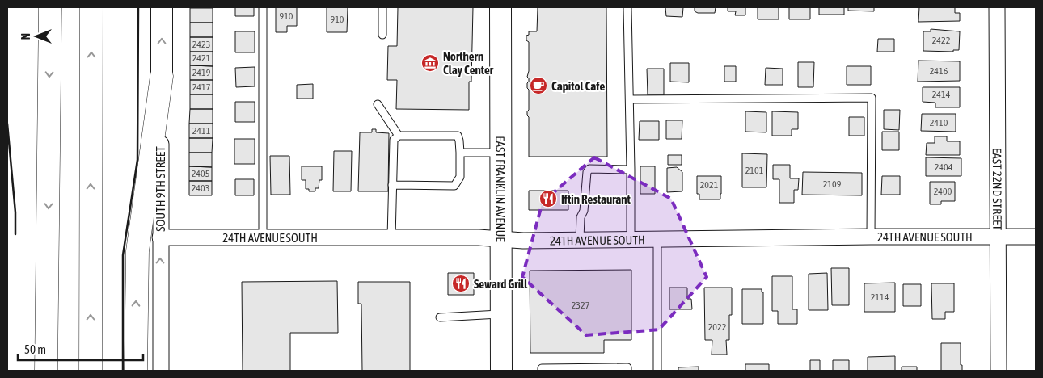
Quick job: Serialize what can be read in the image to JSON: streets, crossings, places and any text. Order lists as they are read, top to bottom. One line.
{"streets":{"street":["SOUTH 9TH STREET","EAST FRANKLIN AVENUE","EAST 22ND STREET","24TH AVENUE SOUTH"]},"crossings":[["SOUTH 9TH STREET","24TH AVENUE SOUTH"],["EAST FRANKLIN AVENUE","24TH AVENUE SOUTH"],["EAST 22ND STREET","24TH AVENUE SOUTH"]],"one_way":["SOUTH 9TH STREET"],"places":{"museum":["Northern Clay Center"],"cafe":["Capitol Cafe"],"restaurant":["Iftin Restaurant","Seward Grill"]},"house_numbers":["910","910","2422","2423","2421","2416","2419","2417","2414","2410","2411","2404","2101","2405","2109","2021","2403","2400","2114","2327","2022"],"scale_bar":"50 m","north":"left"}
